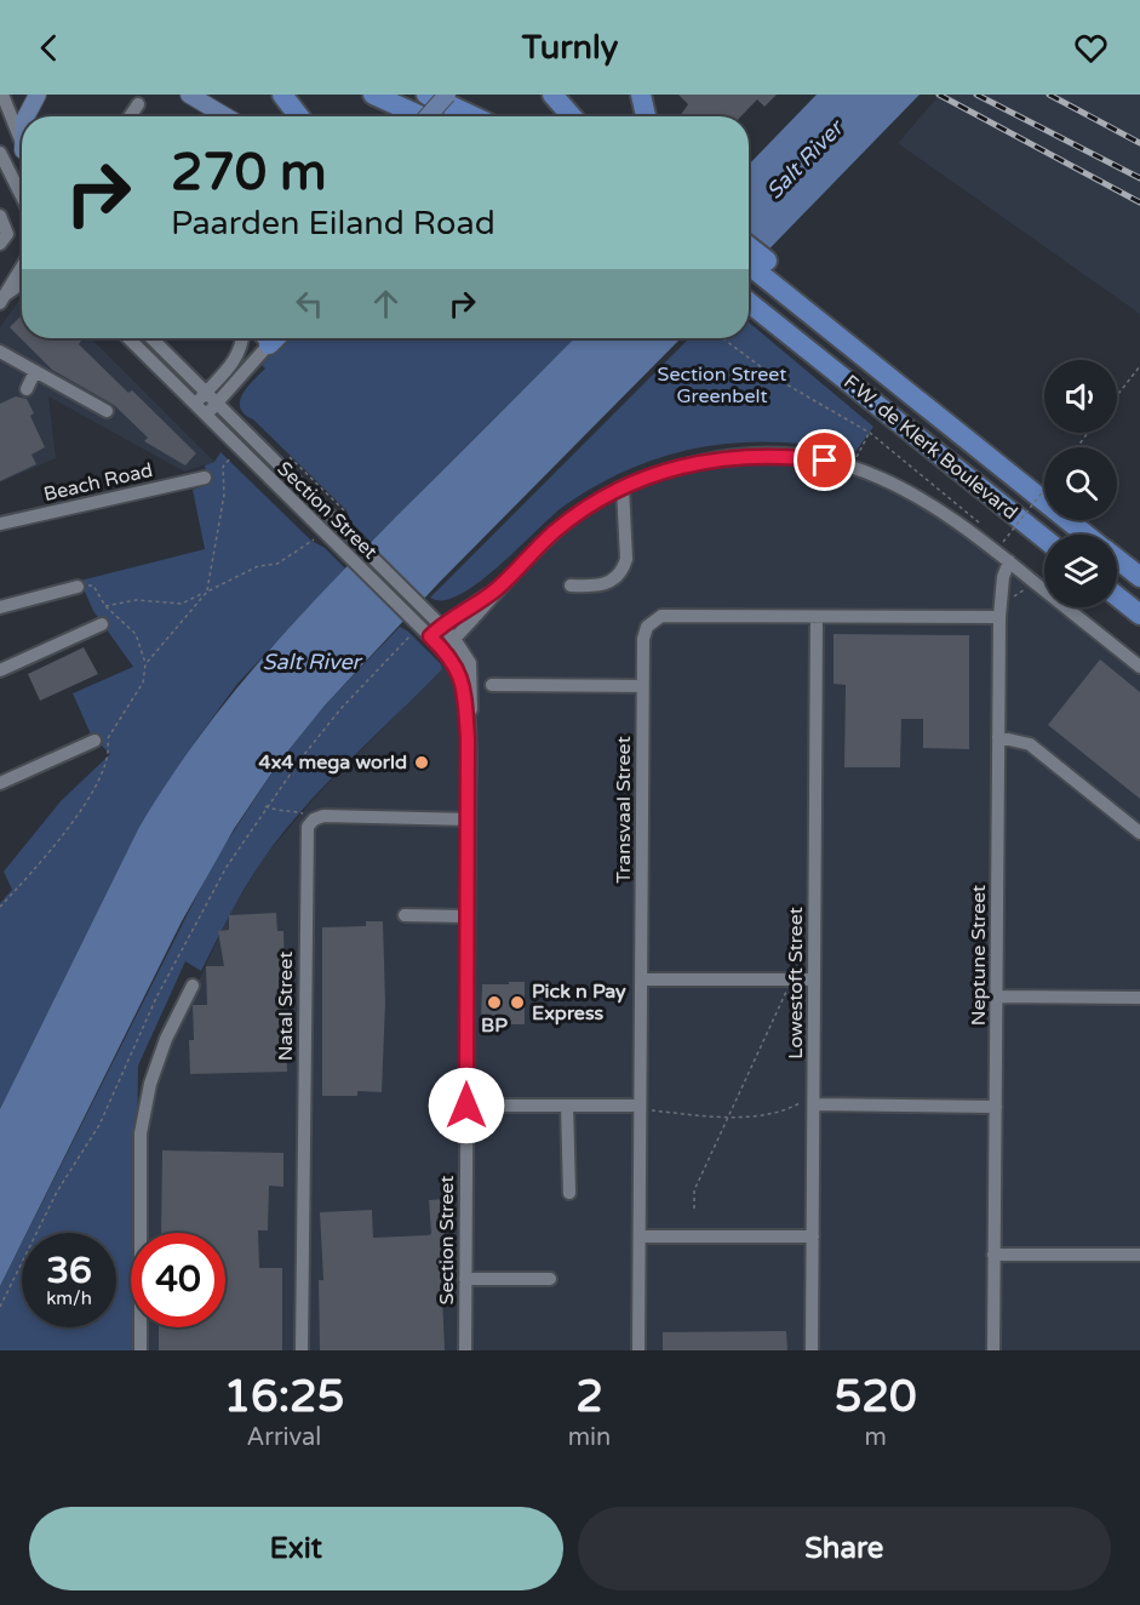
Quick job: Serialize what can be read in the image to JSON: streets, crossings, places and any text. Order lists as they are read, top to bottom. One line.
{"streets":{"highway":["F.W. de Klerk Boulevard"],"street":["Beach Road","Section Street","Transvaal Street","Neptune Street","Lowestoft Street","Natal Street"]},"crossings":[["Section Street","Natal Street"],["Transvaal Street","Neptune Street"],["Transvaal Street","Lowestoft Street"]],"water":["Salt River"],"parks":["Section Street Greenbelt"],"places":["4x4 mega world","BP","Pick n Pay Express"],"page":{"header":"Turnly","turn":["270 m","Paarden Eiland Road"],"speed":"36 km/h","limit":"40","eta":["16:25","Arrival","2","min","520","m"],"buttons":["Exit","Share"]}}
